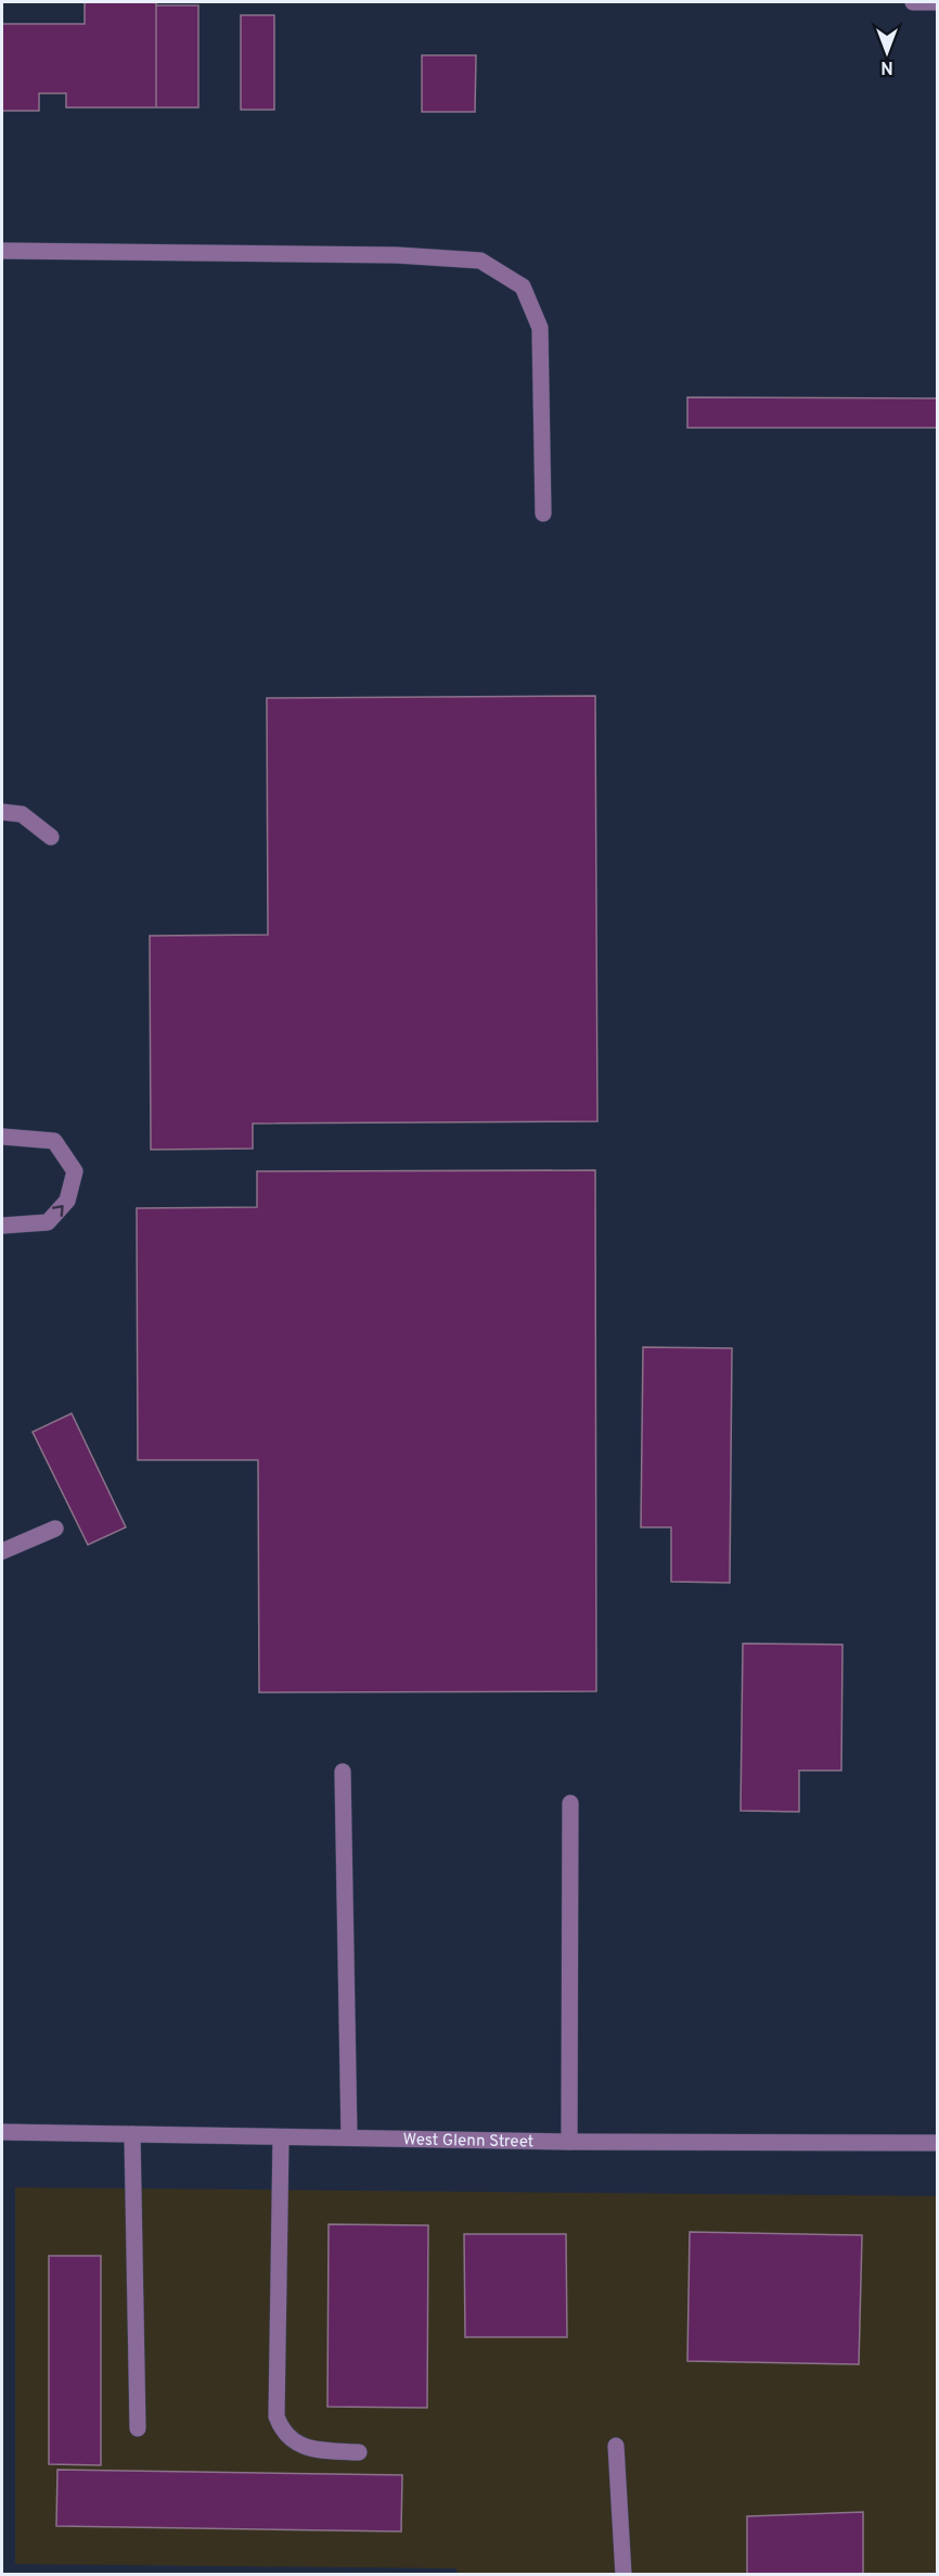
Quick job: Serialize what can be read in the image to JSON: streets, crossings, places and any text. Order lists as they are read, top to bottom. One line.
{"streets":{"street":["West Glenn Street"]},"north":"bottom"}
